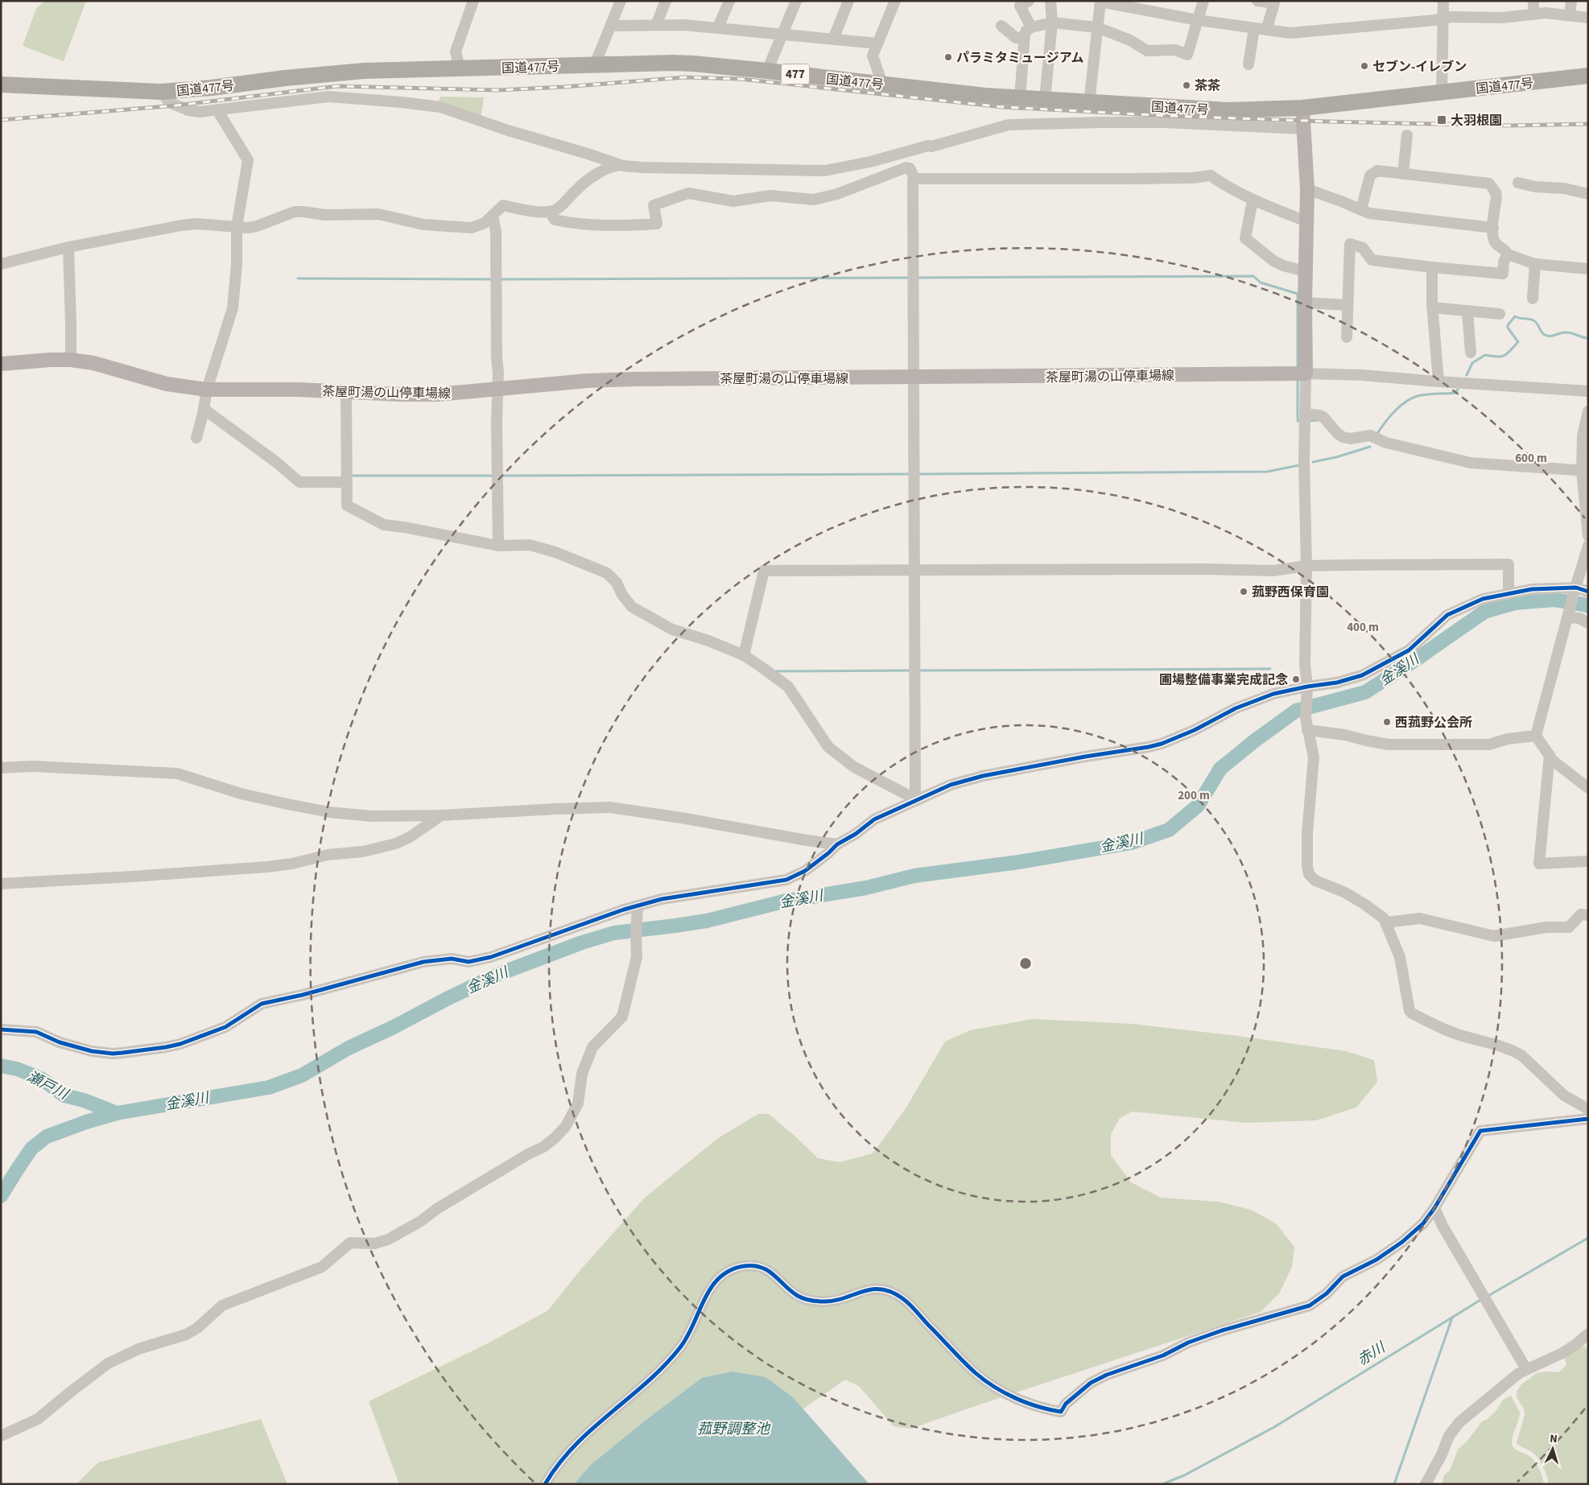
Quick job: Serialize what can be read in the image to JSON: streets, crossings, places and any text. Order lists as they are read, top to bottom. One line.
{"streets":{"highway":["国道477号","477"],"main road":["茶屋町湯の山停車場線"]},"water":["金溪川","瀬戸川","赤川","菰野調整池"],"places":{"other":["パラミタミュージアム","セブン-イレブン","茶茶","菰野西保育園","圃場整備事業完成記念","西菰野公会所"],"transit":["大羽根園"]},"north":"top","rings":["600 m","400 m","200 m"]}
